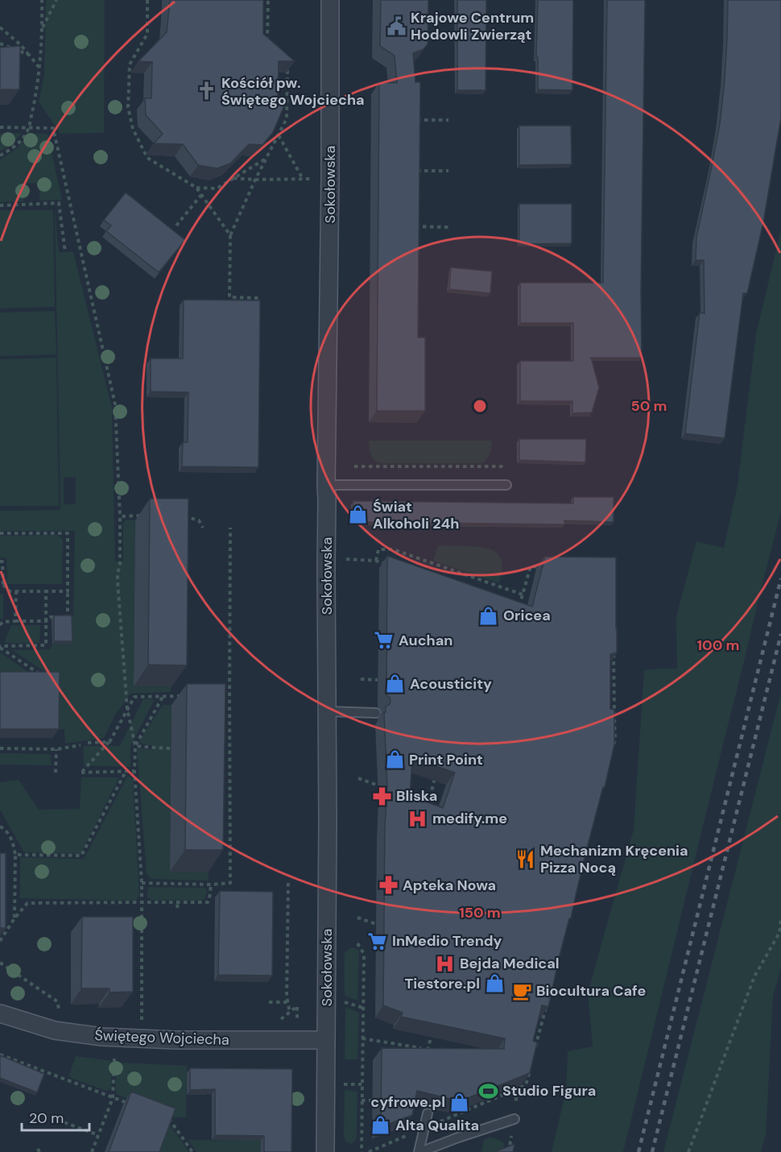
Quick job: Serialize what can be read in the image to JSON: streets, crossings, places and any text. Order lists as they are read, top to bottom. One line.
{"streets":{"street":["Sokołowska","Świętego Wojciecha"]},"crossings":[["Sokołowska","Świętego Wojciecha"]],"places":{"public building":["Krajowe Centrum Hodowli Zwierząt"],"church":["Kościół pw. Świętego Wojciecha"],"shop":["Świat Alkoholi 24h","Oricea","Acousticity","Print Point","Tiestore.pl","cyfrowe.pl","Alta Qualita"],"supermarket":["Auchan","InMedio Trendy"],"pharmacy":["Bliska","Apteka Nowa"],"hospital":["medify.me","Bejda Medical"],"restaurant":["Mechanizm Kręcenia Pizza Nocą"],"cafe":["Biocultura Cafe"],"sports":["Studio Figura"]},"scale_bar":"20 m","rings":["50 m","100 m","150 m"]}
